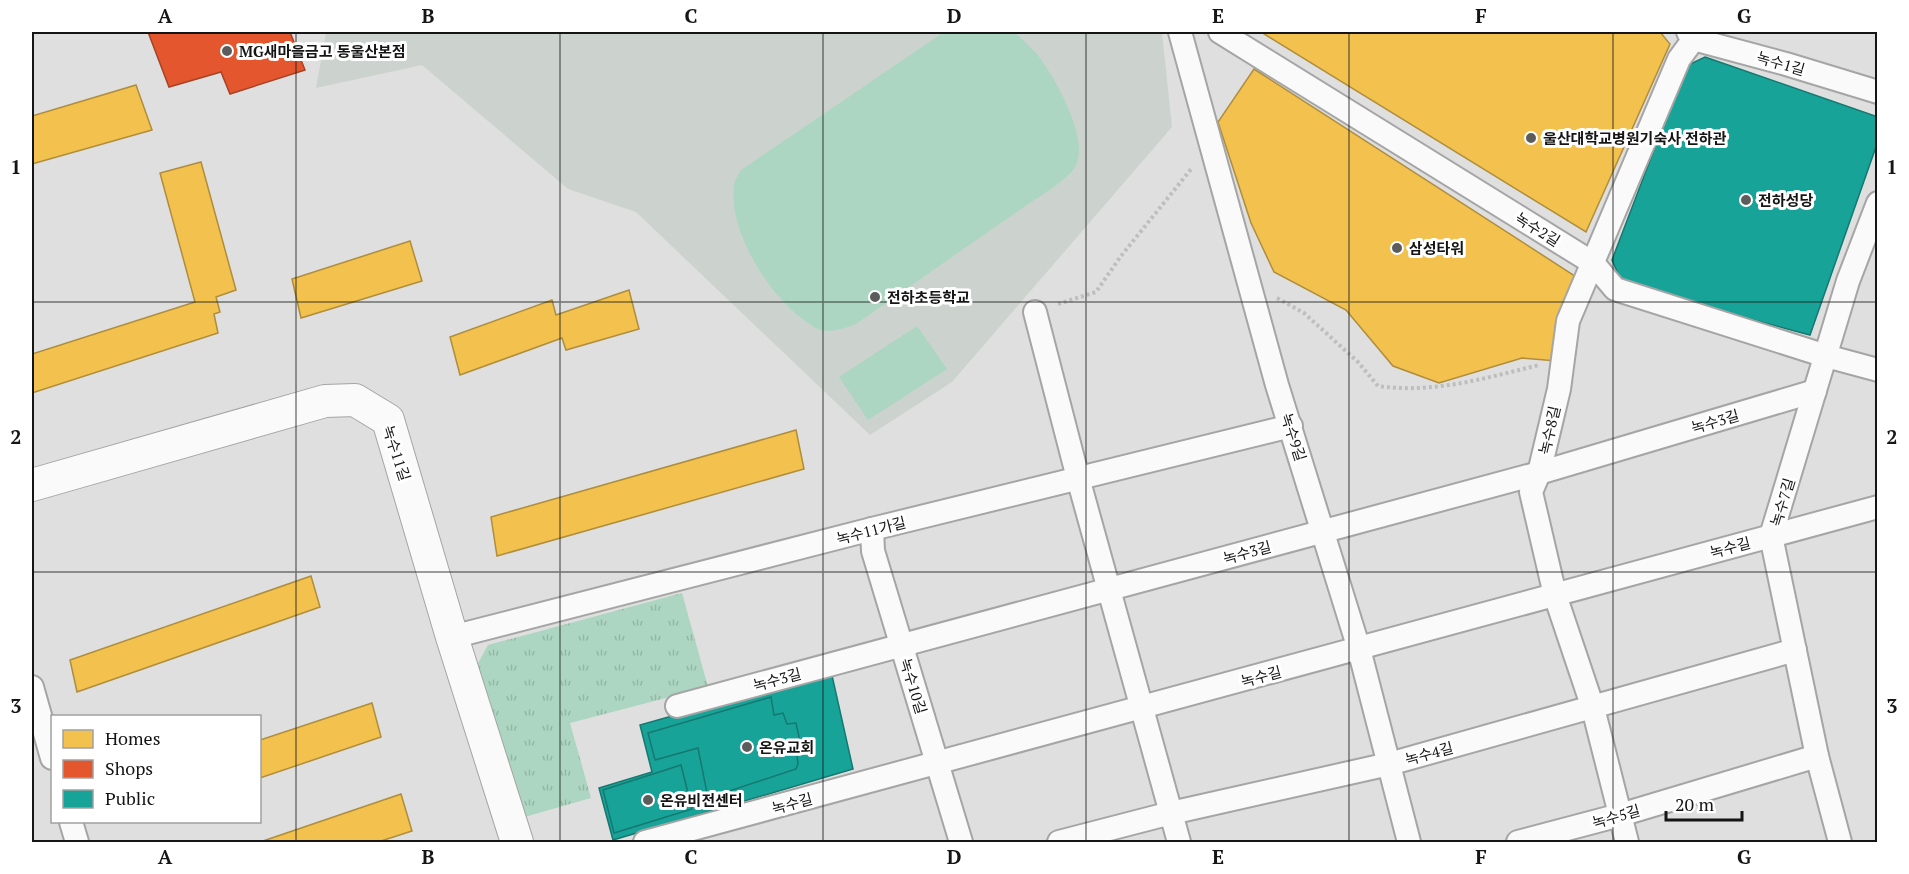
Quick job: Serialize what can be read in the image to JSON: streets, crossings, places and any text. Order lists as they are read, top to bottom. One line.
{"streets":{"street":["녹수1길","녹수2길","녹수3길","녹수8길","녹수9길","녹수11길","녹수7길","녹수11가길","녹수길","녹수10길","녹수4길","녹수5길"]},"crossings":[["녹수1길","녹수8길"],["녹수2길","녹수8길"],["녹수2길","녹수7길"],["녹수3길","녹수8길"],["녹수3길","녹수9길"],["녹수3길","녹수7길"],["녹수3길","녹수10길"],["녹수8길","녹수길"],["녹수8길","녹수4길"],["녹수8길","녹수5길"],["녹수9길","녹수11가길"],["녹수9길","녹수길"],["녹수9길","녹수4길"],["녹수11길","녹수11가길"],["녹수7길","녹수길"],["녹수7길","녹수4길"],["녹수7길","녹수5길"],["녹수11가길","녹수10길"],["녹수길","녹수10길"]],"places":["MG새마을금고 동울산본점","울산대학교병원기숙사 전하관","전하성당","삼성타워","전하초등학교","온유교회","온유비전센터"],"legend":["Homes","Shops","Public"],"scale_bar":"20 m","grid":{"columns":["A","B","C","D","E","F","G"],"rows":["1","2","3"]}}
